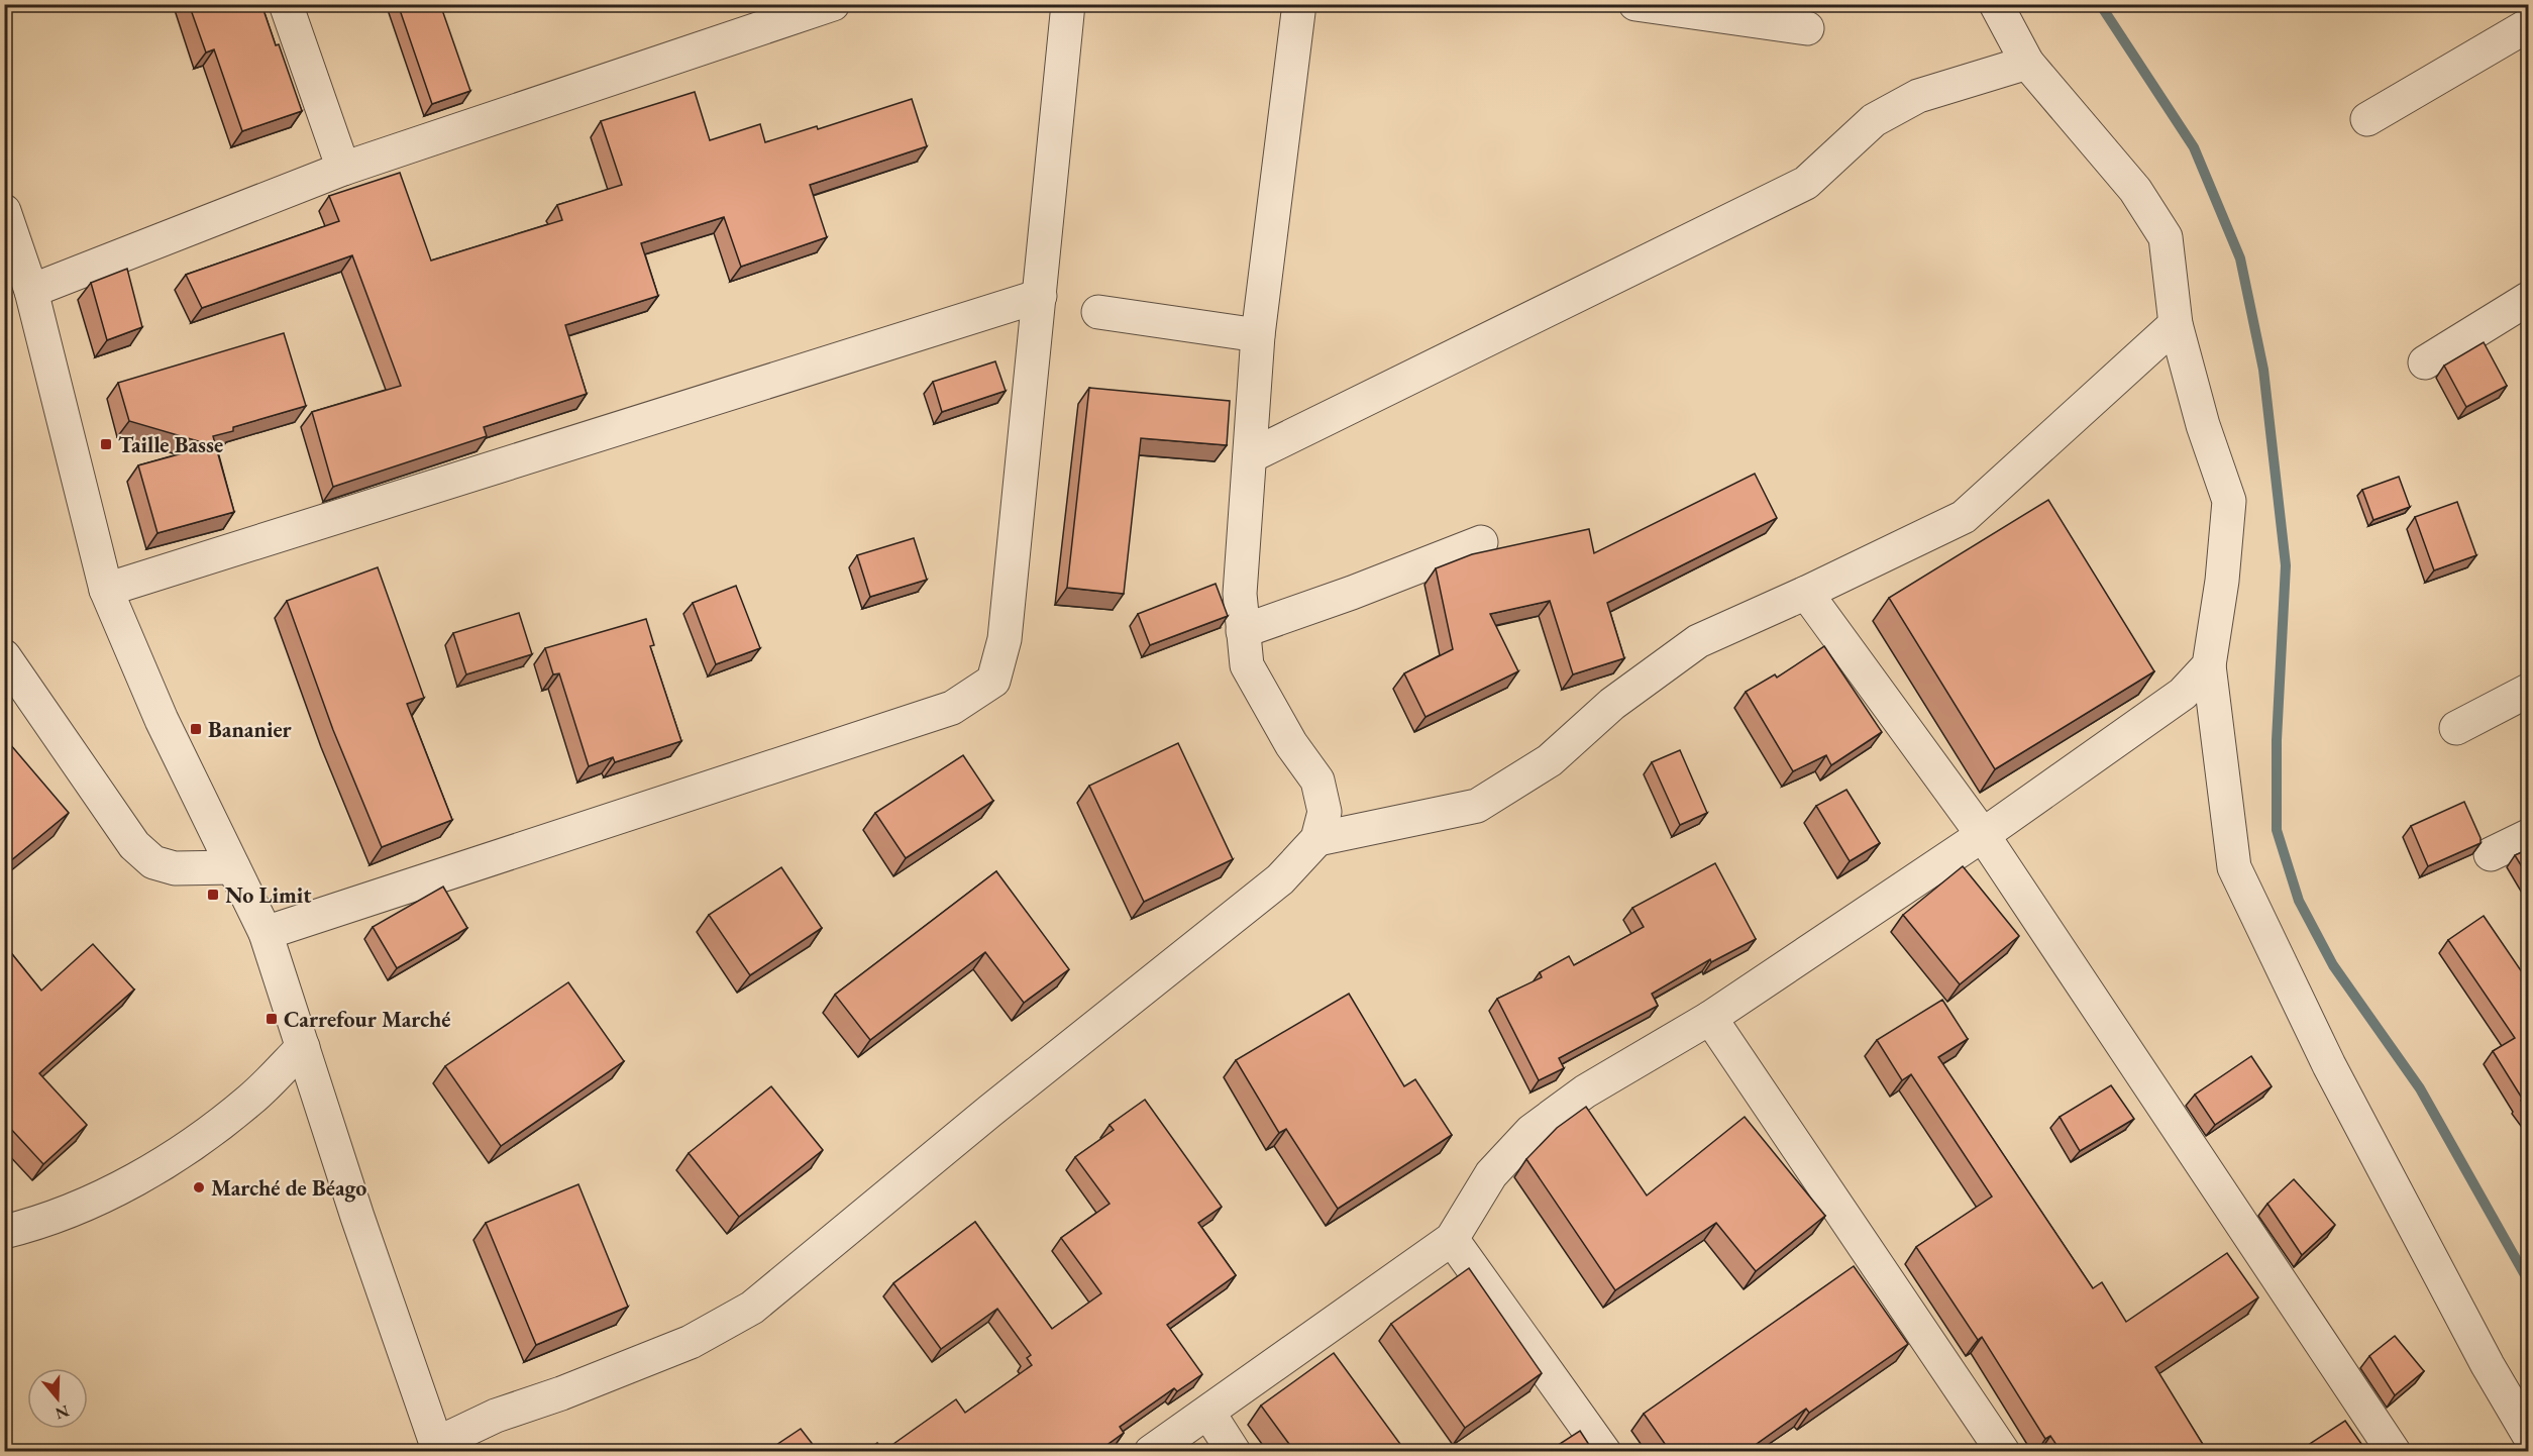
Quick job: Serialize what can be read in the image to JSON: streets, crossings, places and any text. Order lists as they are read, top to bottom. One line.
{"places":{"transit":["Taille Basse","Bananier","No Limit","Carrefour Marché"],"other":["Marché de Béago"]},"north":"bottom"}
